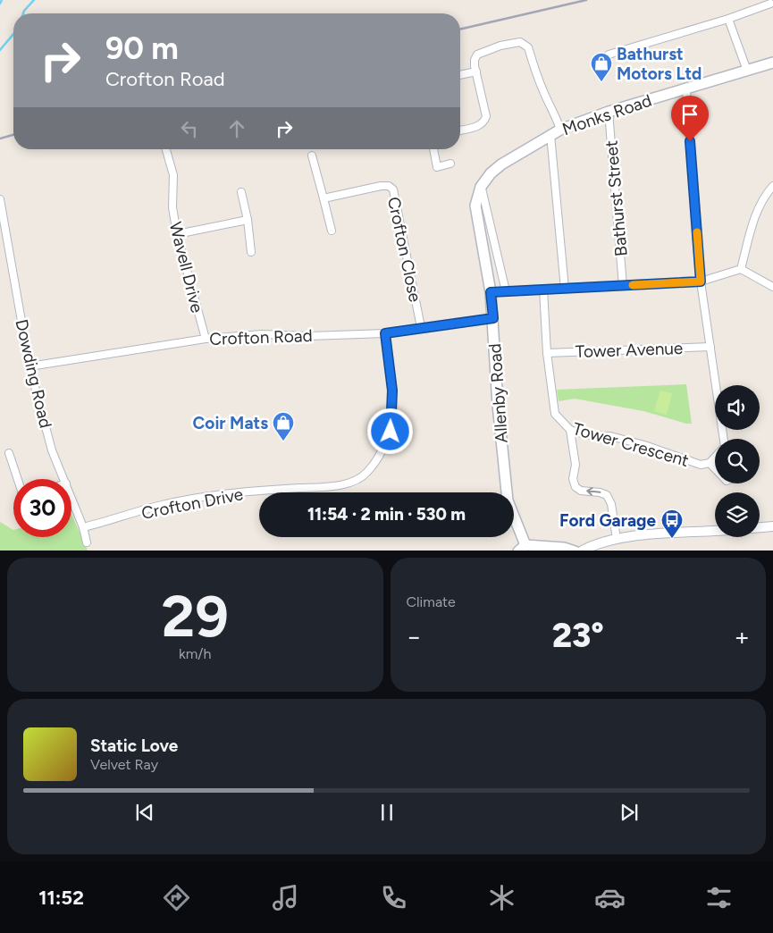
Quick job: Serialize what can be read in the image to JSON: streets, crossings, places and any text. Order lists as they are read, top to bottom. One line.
{"streets":{"main road":["Monks Road","Allenby Road"],"street":["Bathurst Street","Crofton Close","Wavell Drive","Crofton Road","Tower Avenue","Dowding Road","Tower Crescent","Crofton Drive"]},"crossings":[["Monks Road","Bathurst Street"],["Monks Road","Allenby Road"],["Monks Road","Tower Crescent"],["Crofton Close","Crofton Road"],["Wavell Drive","Crofton Road"],["Crofton Road","Dowding Road"],["Crofton Road","Allenby Road"],["Crofton Road","Crofton Drive"],["Tower Avenue","Tower Crescent"],["Dowding Road","Crofton Drive"]],"places":{"shop":["Bathurst Motors Ltd","Coir Mats"],"bus stop":["Ford Garage"]},"page":{"turn":["90 m","Crofton Road"],"limit":"30","trip":"11:54 · 2 min · 530 m","tile":[["29","km/h"],"Climate"],"heat":["−","23°","+"],"song":["Static Love","Velvet Ray"],"tabs":"11:52"}}
